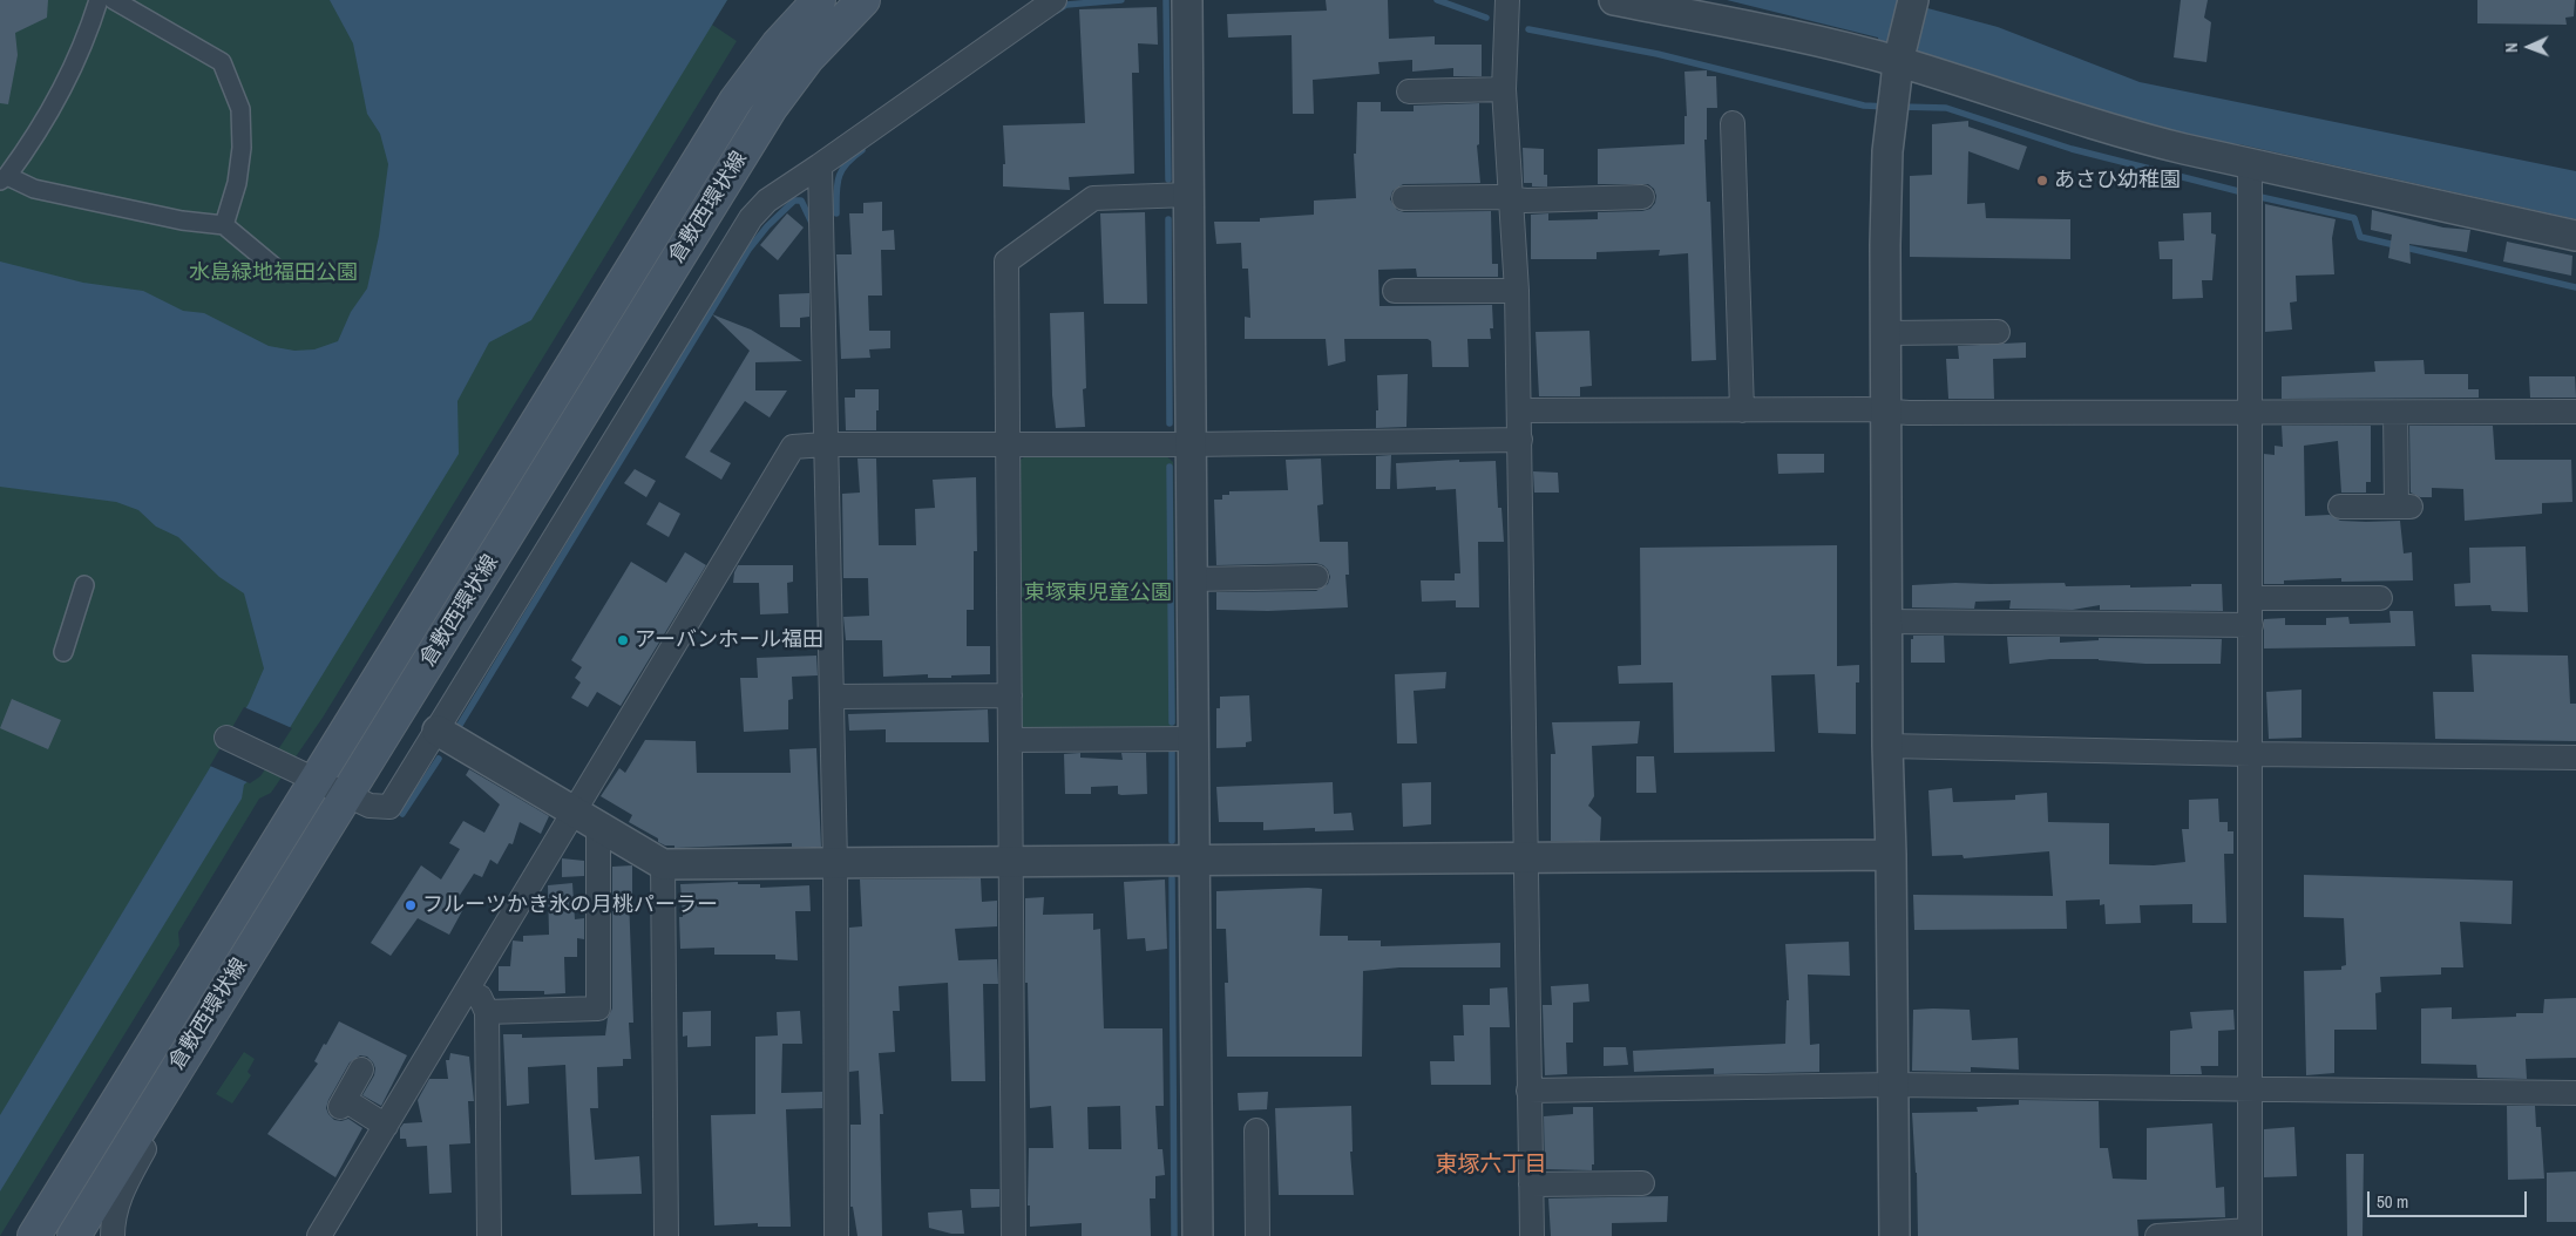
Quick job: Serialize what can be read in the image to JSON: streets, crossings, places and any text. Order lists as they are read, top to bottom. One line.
{"streets":{"main road":["倉敷西環状線"]},"districts":["東塚六丁目"],"parks":["水島緑地福田公園","東塚東児童公園"],"places":["あさひ幼稚園","アーバンホール福田","フルーツかき氷の月桃パーラー"],"scale_bar":"50 m","north":"left"}
